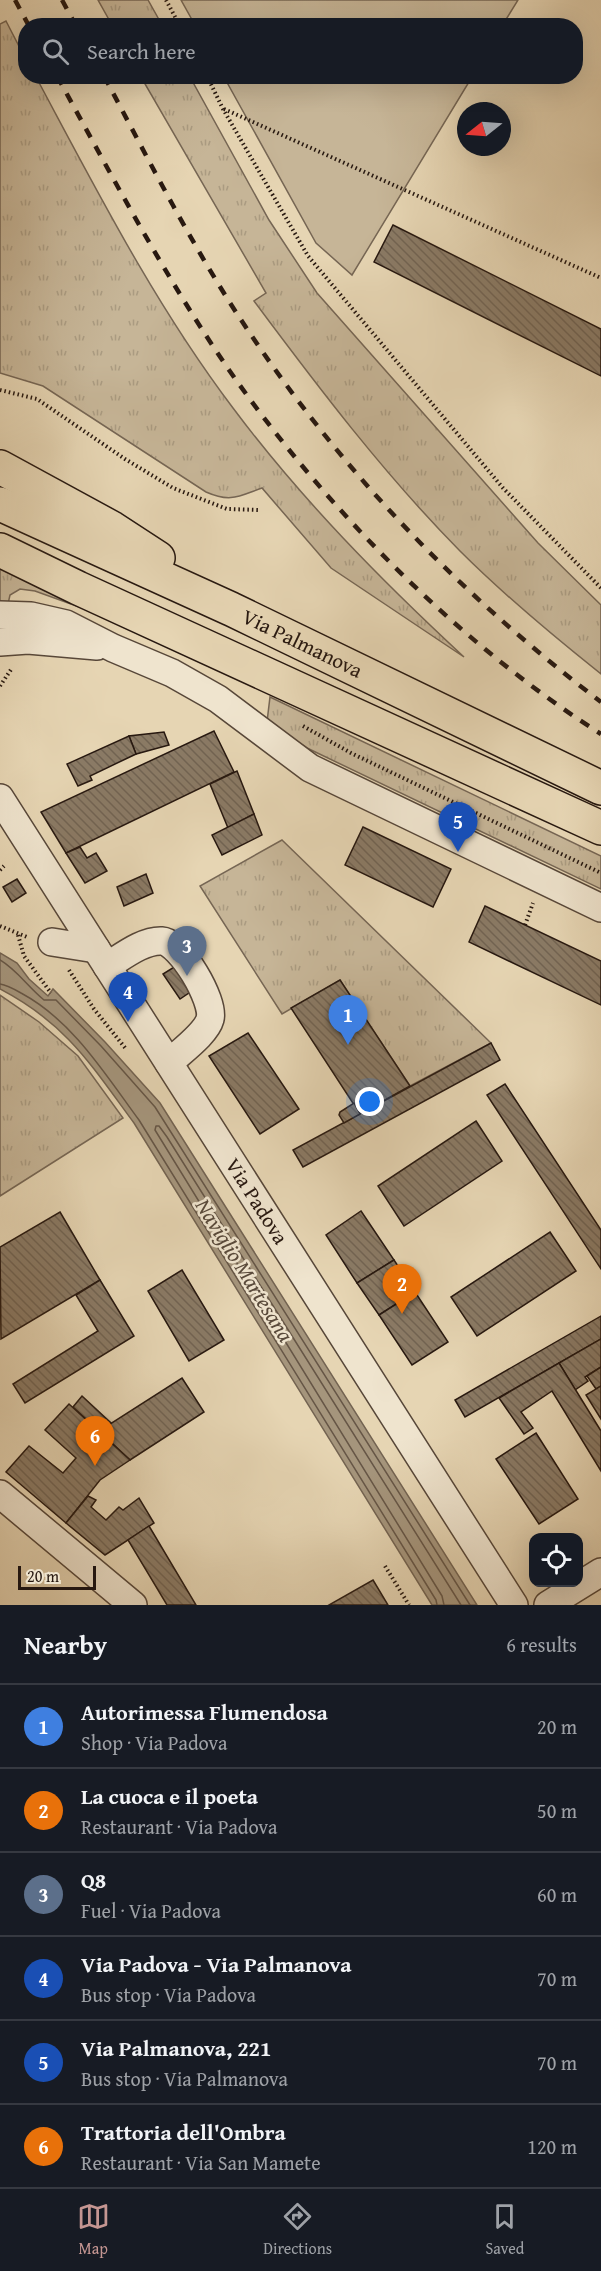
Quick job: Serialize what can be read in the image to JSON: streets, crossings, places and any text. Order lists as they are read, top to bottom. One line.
{"streets":{"highway":["Via Palmanova"],"street":["Via Padova"]},"water":["Naviglio Martesana"],"scale_bar":"20 m","north":"left","page":{"search":"Search here","pins":["5","3","4","1","2","6"],"scale":"20 m","heading":["Nearby","6 results"],"list":[{"mark":"1","name":"Autorimessa Flumendosa","note":"Shop · Via Padova","value":"20 m"},{"mark":"2","name":"La cuoca e il poeta","note":"Restaurant · Via Padova","value":"50 m"},{"mark":"3","name":"Q8","note":"Fuel · Via Padova","value":"60 m"},{"mark":"4","name":"Via Padova - Via Palmanova","note":"Bus stop · Via Padova","value":"70 m"},{"mark":"5","name":"Via Palmanova, 221","note":"Bus stop · Via Palmanova","value":"70 m"},{"mark":"6","name":"Trattoria dell'Ombra","note":"Restaurant · Via San Mamete","value":"120 m"}],"nav":["Map","Directions","Saved"]}}
